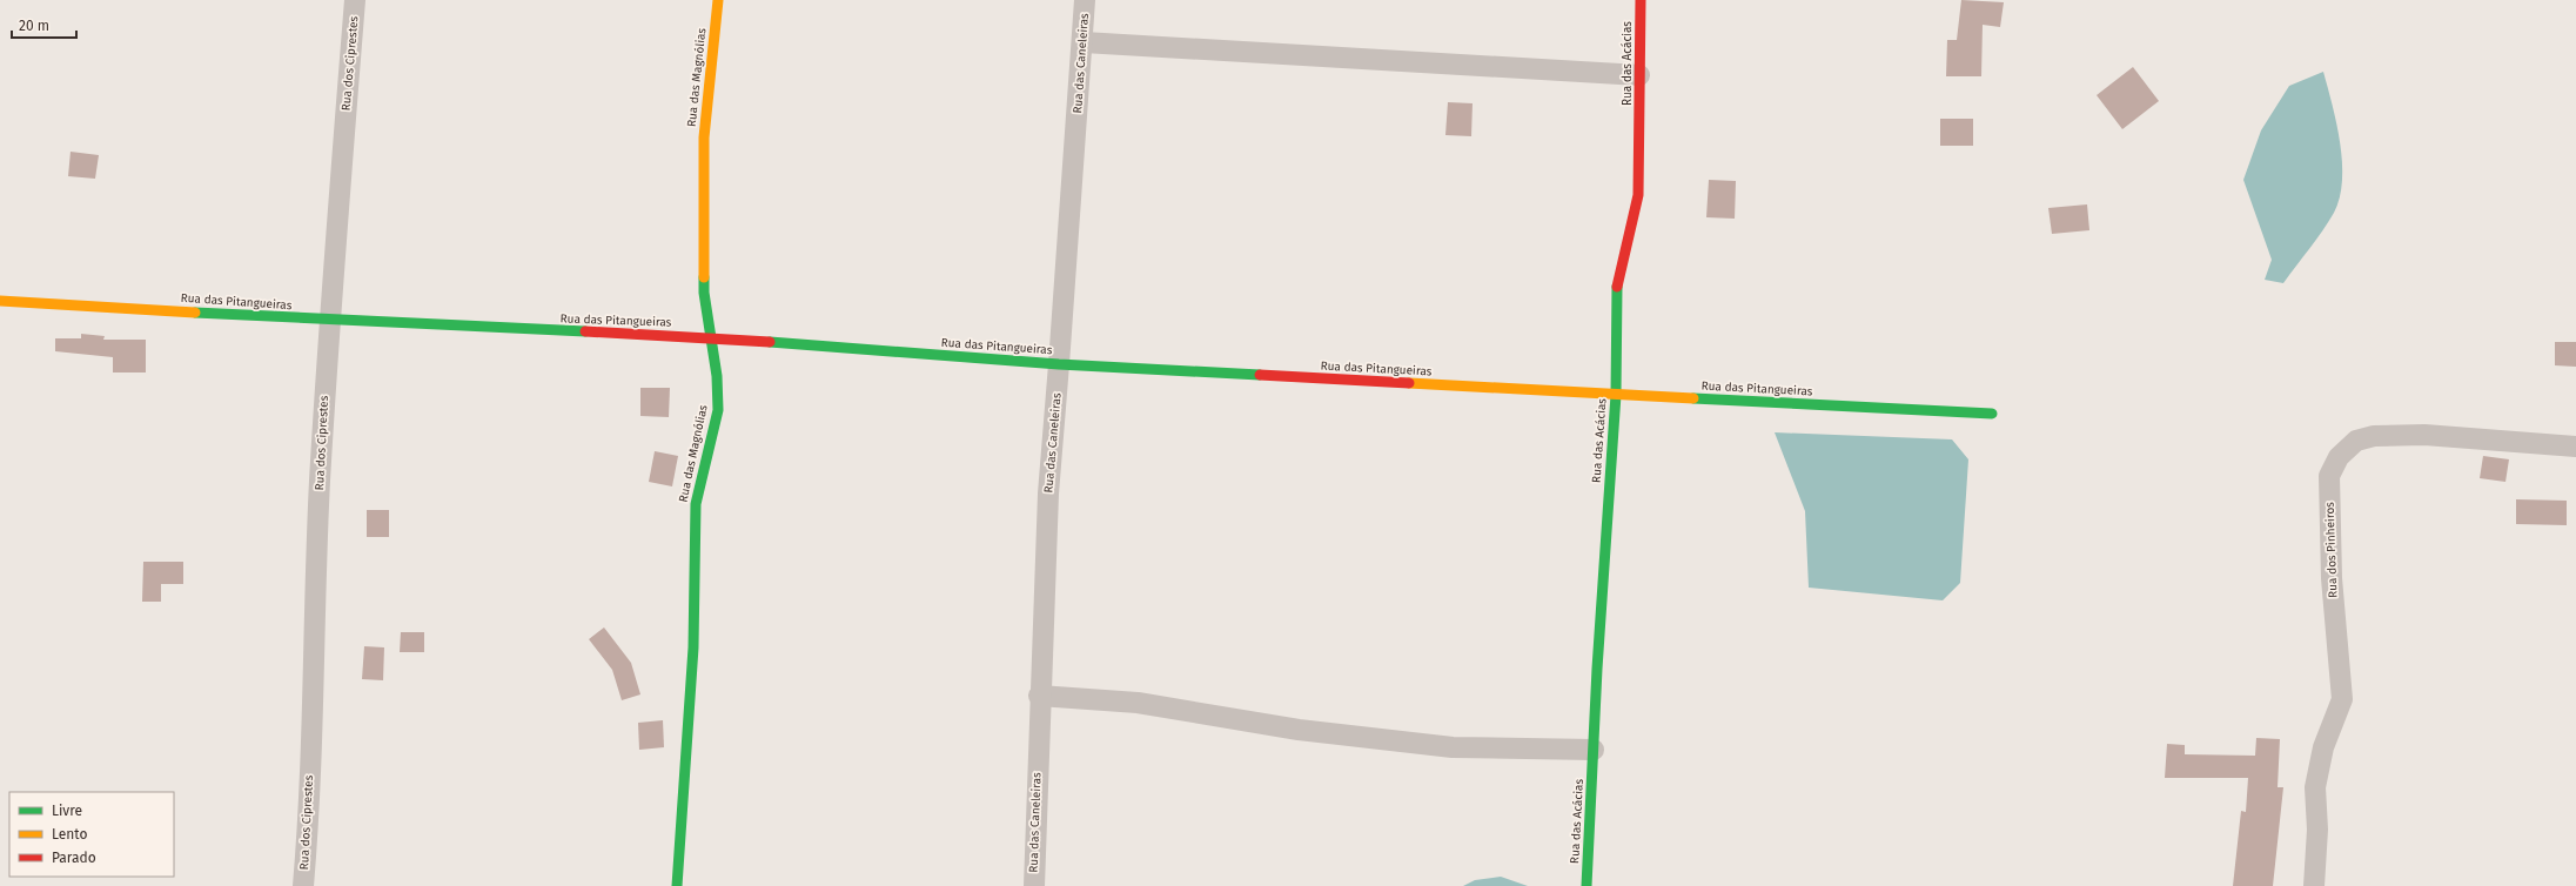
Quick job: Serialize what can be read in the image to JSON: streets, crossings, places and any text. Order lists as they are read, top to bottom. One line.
{"streets":{"street":["Rua dos Ciprestes","Rua das Caneleiras","Rua das Acácias","Rua das Magnólias","Rua das Pitangueiras","Rua dos Pinheiros"]},"crossings":[["Rua dos Ciprestes","Rua das Pitangueiras"],["Rua das Caneleiras","Rua das Pitangueiras"],["Rua das Acácias","Rua das Pitangueiras"],["Rua das Magnólias","Rua das Pitangueiras"]],"legend":["Livre","Lento","Parado"],"scale_bar":"20 m"}
